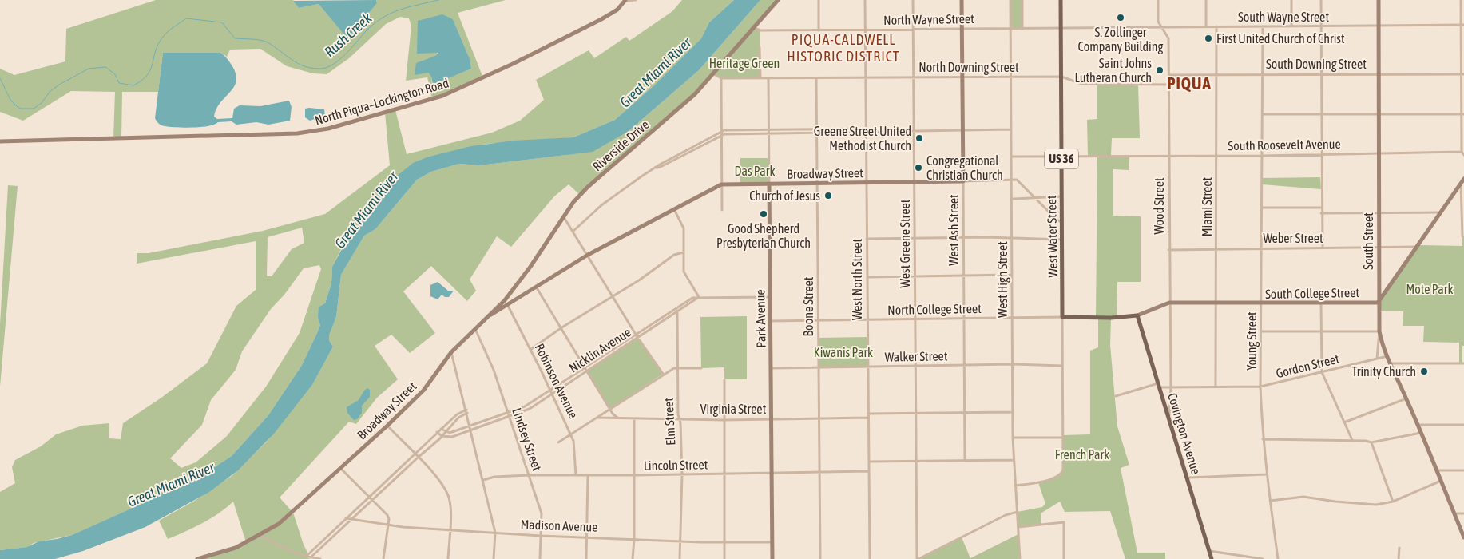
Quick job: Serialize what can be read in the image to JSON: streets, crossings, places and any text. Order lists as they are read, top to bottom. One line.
{"streets":{"main road":["US 36","West Water Street","South College Street","North College Street","Covington Avenue"],"street":["South Wayne Street","North Wayne Street","South Downing Street","North Downing Street","North Piqua–Lockington Road","South Roosevelt Avenue","Riverside Drive","Broadway Street","Wood Street","Miami Street","West Ash Street","Weber Street","South Street","West Greene Street","West North Street","West High Street","Boone Street","Park Avenue","Young Street","Nicklin Avenue","Walker Street","Gordon Street","Robinson Avenue","Virginia Street","Elm Street","Lindsey Street","Lincoln Street","Madison Avenue"]},"crossings":[["South Wayne Street","North Wayne Street"],["South Wayne Street","Wood Street"],["South Wayne Street","Miami Street"],["South Wayne Street","South Street"],["South Wayne Street","Young Street"],["North Wayne Street","Riverside Drive"],["North Wayne Street","West Ash Street"],["North Wayne Street","West Water Street"],["North Wayne Street","West Greene Street"],["North Wayne Street","West North Street"],["North Wayne Street","West High Street"],["South Downing Street","Wood Street"],["South Downing Street","Miami Street"],["South Downing Street","South Street"],["South Downing Street","Young Street"],["North Downing Street","Riverside Drive"],["North Downing Street","Wood Street"],["North Downing Street","West Ash Street"],["North Downing Street","West Water Street"],["North Downing Street","West Greene Street"],["North Downing Street","West North Street"],["North Downing Street","West High Street"],["North Downing Street","Boone Street"],["North Downing Street","Park Avenue"],["South Roosevelt Avenue","Wood Street"],["South Roosevelt Avenue","Miami Street"],["South Roosevelt Avenue","West Water Street"],["South Roosevelt Avenue","South Street"],["South Roosevelt Avenue","West High Street"],["South Roosevelt Avenue","Young Street"],["Riverside Drive","Broadway Street"],["Riverside Drive","Robinson Avenue"],["Broadway Street","West Ash Street"],["Broadway Street","West Greene Street"],["Broadway Street","West North Street"],["Broadway Street","West High Street"],["Broadway Street","Boone Street"],["Broadway Street","Park Avenue"],["Broadway Street","Robinson Avenue"],["Broadway Street","Lindsey Street"],["Wood Street","Weber Street"],["Wood Street","South College Street"],["Wood Street","Gordon Street"],["Wood Street","Covington Avenue"],["Miami Street","Weber Street"],["Miami Street","South College Street"],["Miami Street","Gordon Street"],["West Ash Street","North College Street"],["West Ash Street","Walker Street"],["West Water Street","West High Street"],["West Water Street","North College Street"],["West Water Street","Walker Street"],["Weber Street","South Street"],["Weber Street","South College Street"],["Weber Street","Young Street"],["South Street","South College Street"],["South Street","Gordon Street"],["West Greene Street","North College Street"],["West Greene Street","Walker Street"],["West North Street","North College Street"],["West North Street","Walker Street"],["West North Street","Virginia Street"],["West North Street","Lincoln Street"],["West High Street","North College Street"],["West High Street","Walker Street"],["South College Street","North College Street"],["South College Street","Young Street"],["South College Street","Covington Avenue"],["Boone Street","North College Street"],["Boone Street","Walker Street"],["Boone Street","Virginia Street"],["Boone Street","Lincoln Street"],["North College Street","Park Avenue"],["Park Avenue","Nicklin Avenue"],["Park Avenue","Walker Street"],["Park Avenue","Virginia Street"],["Park Avenue","Lincoln Street"],["Park Avenue","Madison Avenue"],["Young Street","Gordon Street"],["Nicklin Avenue","Robinson Avenue"],["Nicklin Avenue","Elm Street"],["Nicklin Avenue","Lindsey Street"],["Gordon Street","Covington Avenue"],["Robinson Avenue","Lincoln Street"],["Virginia Street","Elm Street"],["Elm Street","Lincoln Street"],["Elm Street","Madison Avenue"],["Lindsey Street","Lincoln Street"],["Lindsey Street","Madison Avenue"]],"districts":["PIQUA-CALDWELL HISTORIC DISTRICT","PIQUA"],"water":["Rush Creek","Great Miami River"],"parks":["Heritage Green","Das Park","Mote Park","Kiwanis Park","French Park"],"places":["S. Zollinger Company Building","First United Church of Christ","Saint Johns Lutheran Church","Greene Street United Methodist Church","Congregational Christian Church","Church of Jesus","Good Shepherd Presbyterian Church","Trinity Church"]}
